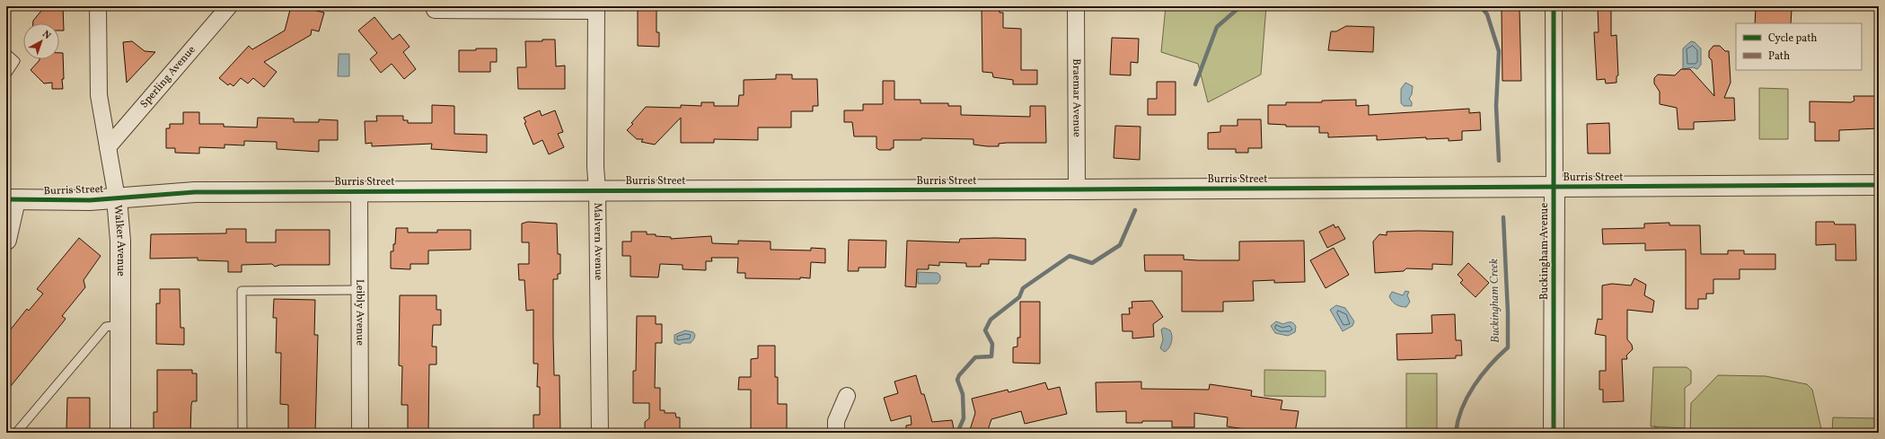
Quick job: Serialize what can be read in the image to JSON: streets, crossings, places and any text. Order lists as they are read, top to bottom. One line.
{"streets":{"street":["Sperling Avenue","Braemar Avenue","Burris Street","Walker Avenue","Malvern Avenue","Buckingham Avenue","Leibly Avenue"]},"crossings":[["Sperling Avenue","Walker Avenue"],["Braemar Avenue","Burris Street"],["Burris Street","Walker Avenue"],["Burris Street","Malvern Avenue"],["Burris Street","Buckingham Avenue"],["Burris Street","Leibly Avenue"]],"water":["Buckingham Creek"],"legend":["Cycle path","Path"],"north":"top right"}
